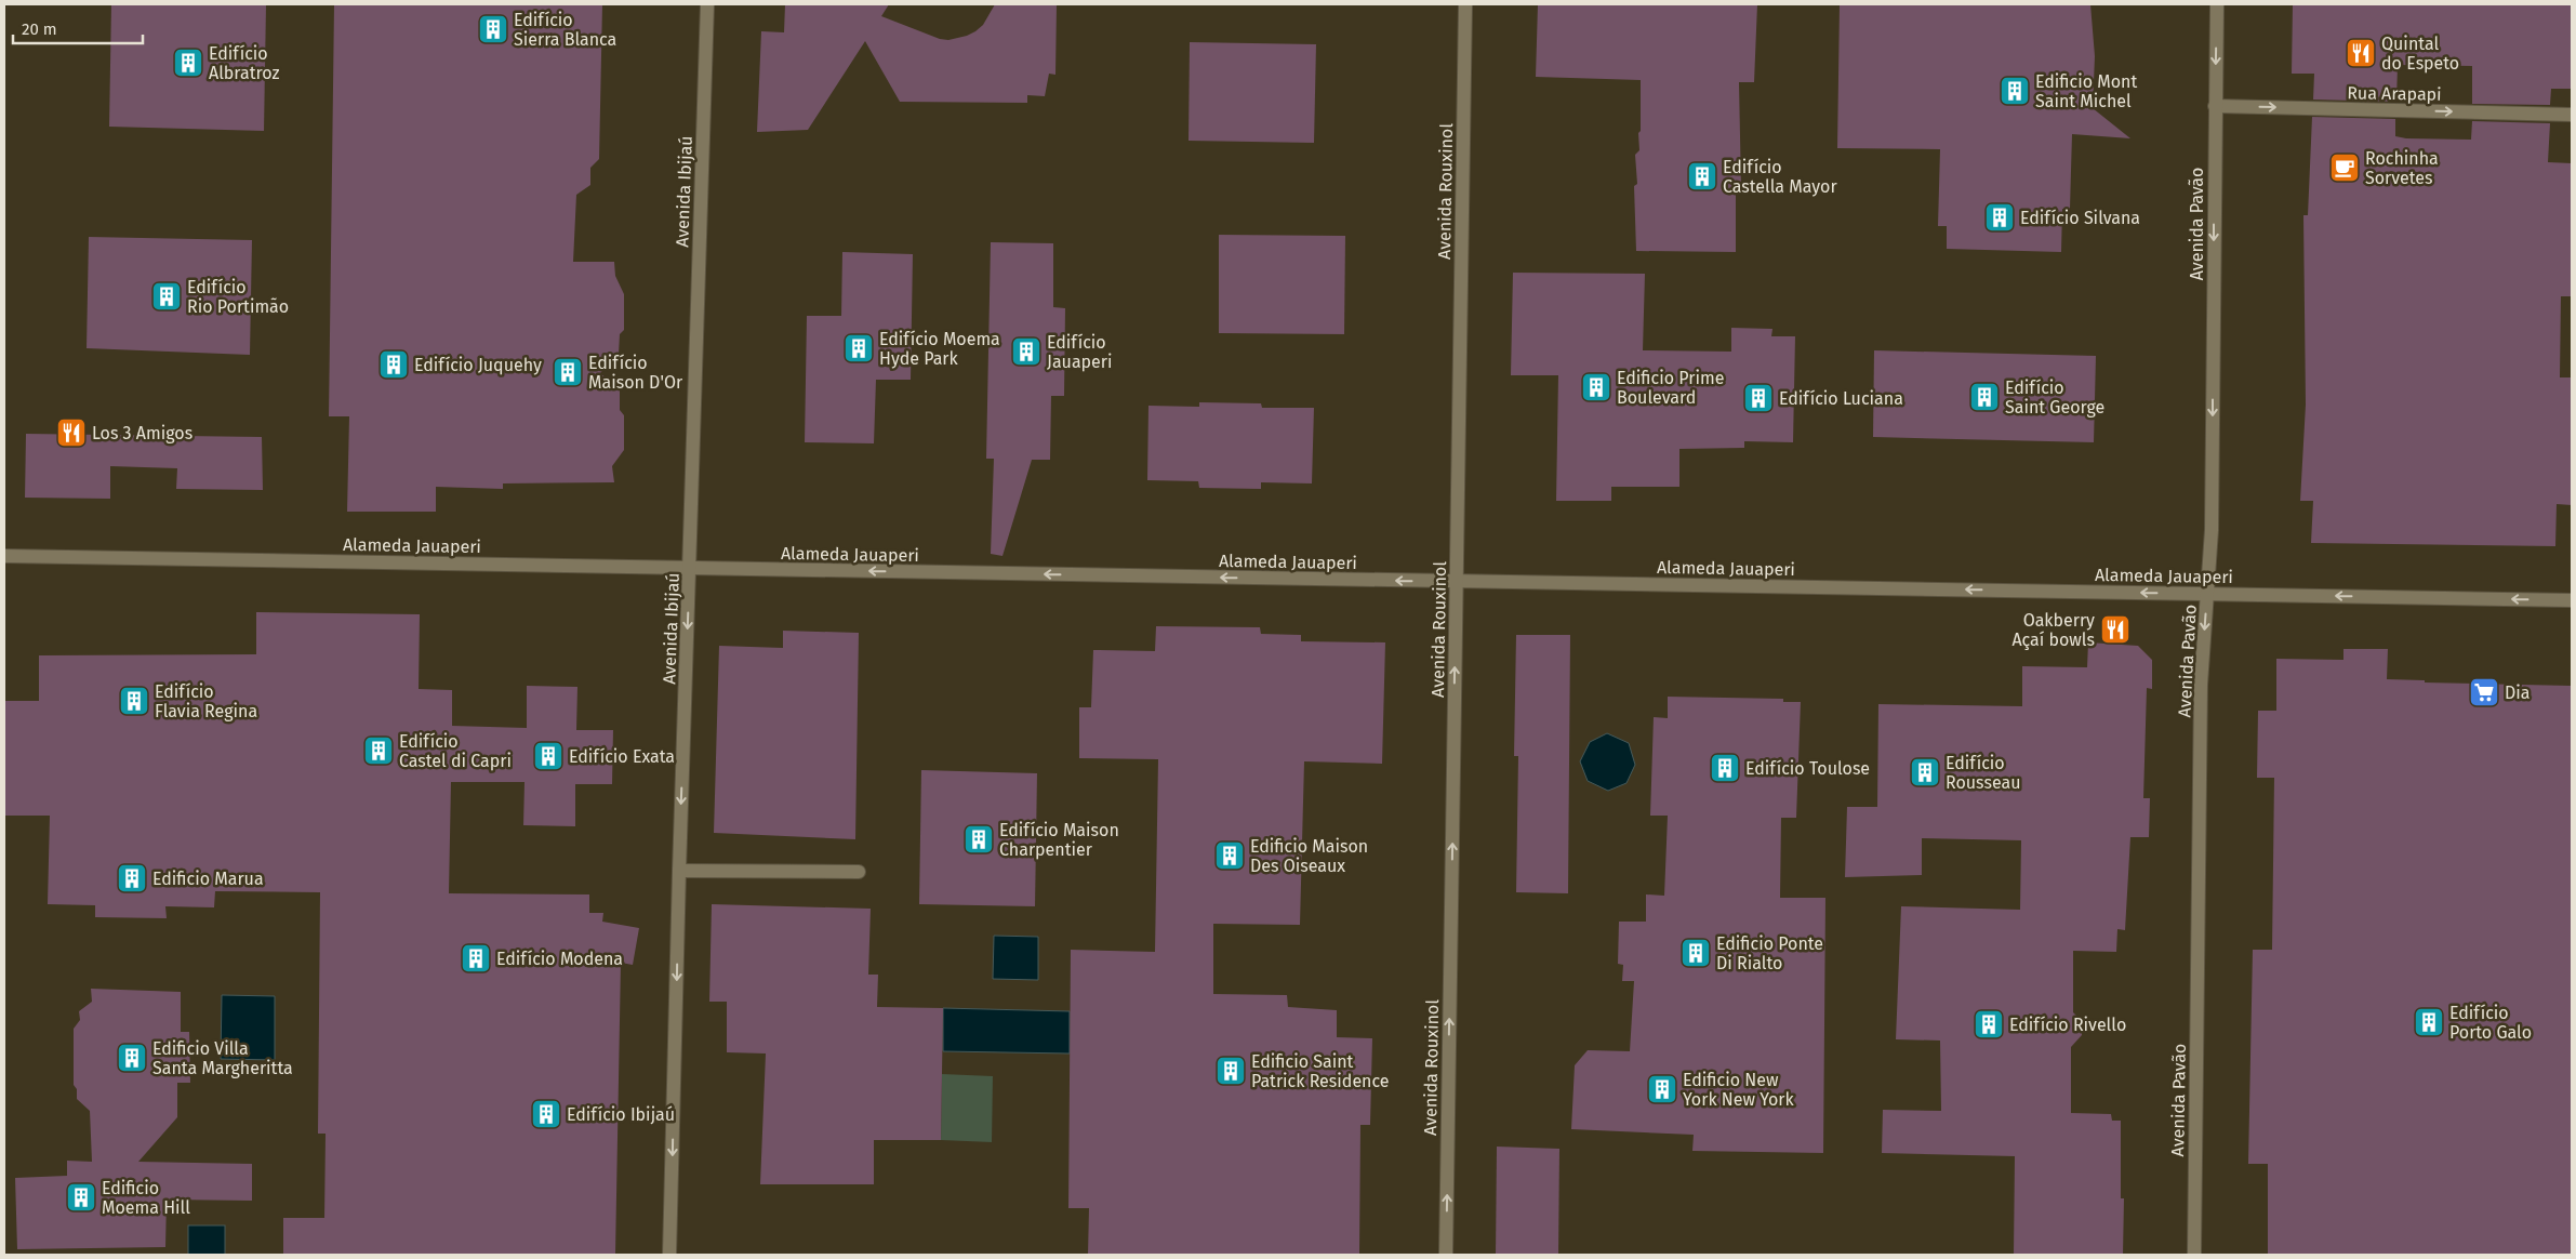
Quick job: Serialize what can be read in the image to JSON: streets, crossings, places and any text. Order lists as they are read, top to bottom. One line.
{"streets":{"street":["Rua Arapapi","Avenida Ibijaú","Avenida Rouxinol","Avenida Pavão","Alameda Jauaperi"]},"crossings":[["Rua Arapapi","Avenida Pavão"],["Avenida Ibijaú","Alameda Jauaperi"],["Avenida Rouxinol","Alameda Jauaperi"],["Avenida Pavão","Alameda Jauaperi"]],"one_way":["Rua Arapapi","Avenida Ibijaú","Avenida Rouxinol","Avenida Pavão","Alameda Jauaperi"],"places":{"building":["Edifício Sierra Blanca","Edifício Albratroz","Edificio Mont Saint Michel","Edifício Castella Mayor","Edifício Silvana","Edifício Rio Portimão","Edifício Moema Hyde Park","Edifício Jauaperi","Edifício Juquehy","Edifício Maison D'Or","Edificio Prime Boulevard","Edifício Saint George","Edifício Luciana","Edifício Flavia Regina","Edifício Castel di Capri","Edifício Exata","Edifício Toulose","Edifício Rousseau","Edifício Maison Charpentier","Edificio Maison Des Oiseaux","Edificio Marua","Edificio Ponte Di Rialto","Edifício Modena","Edifício Porto Galo","Edifício Rivello","Edificio Villa Santa Margheritta","Edificio Saint Patrick Residence","Edificio New York New York","Edifício Ibijaú","Edificio Moema Hill"],"restaurant":["Quintal do Espeto","Los 3 Amigos","Oakberry Açaí bowls"],"cafe":["Rochinha Sorvetes"],"supermarket":["Dia"]},"scale_bar":"20 m"}
